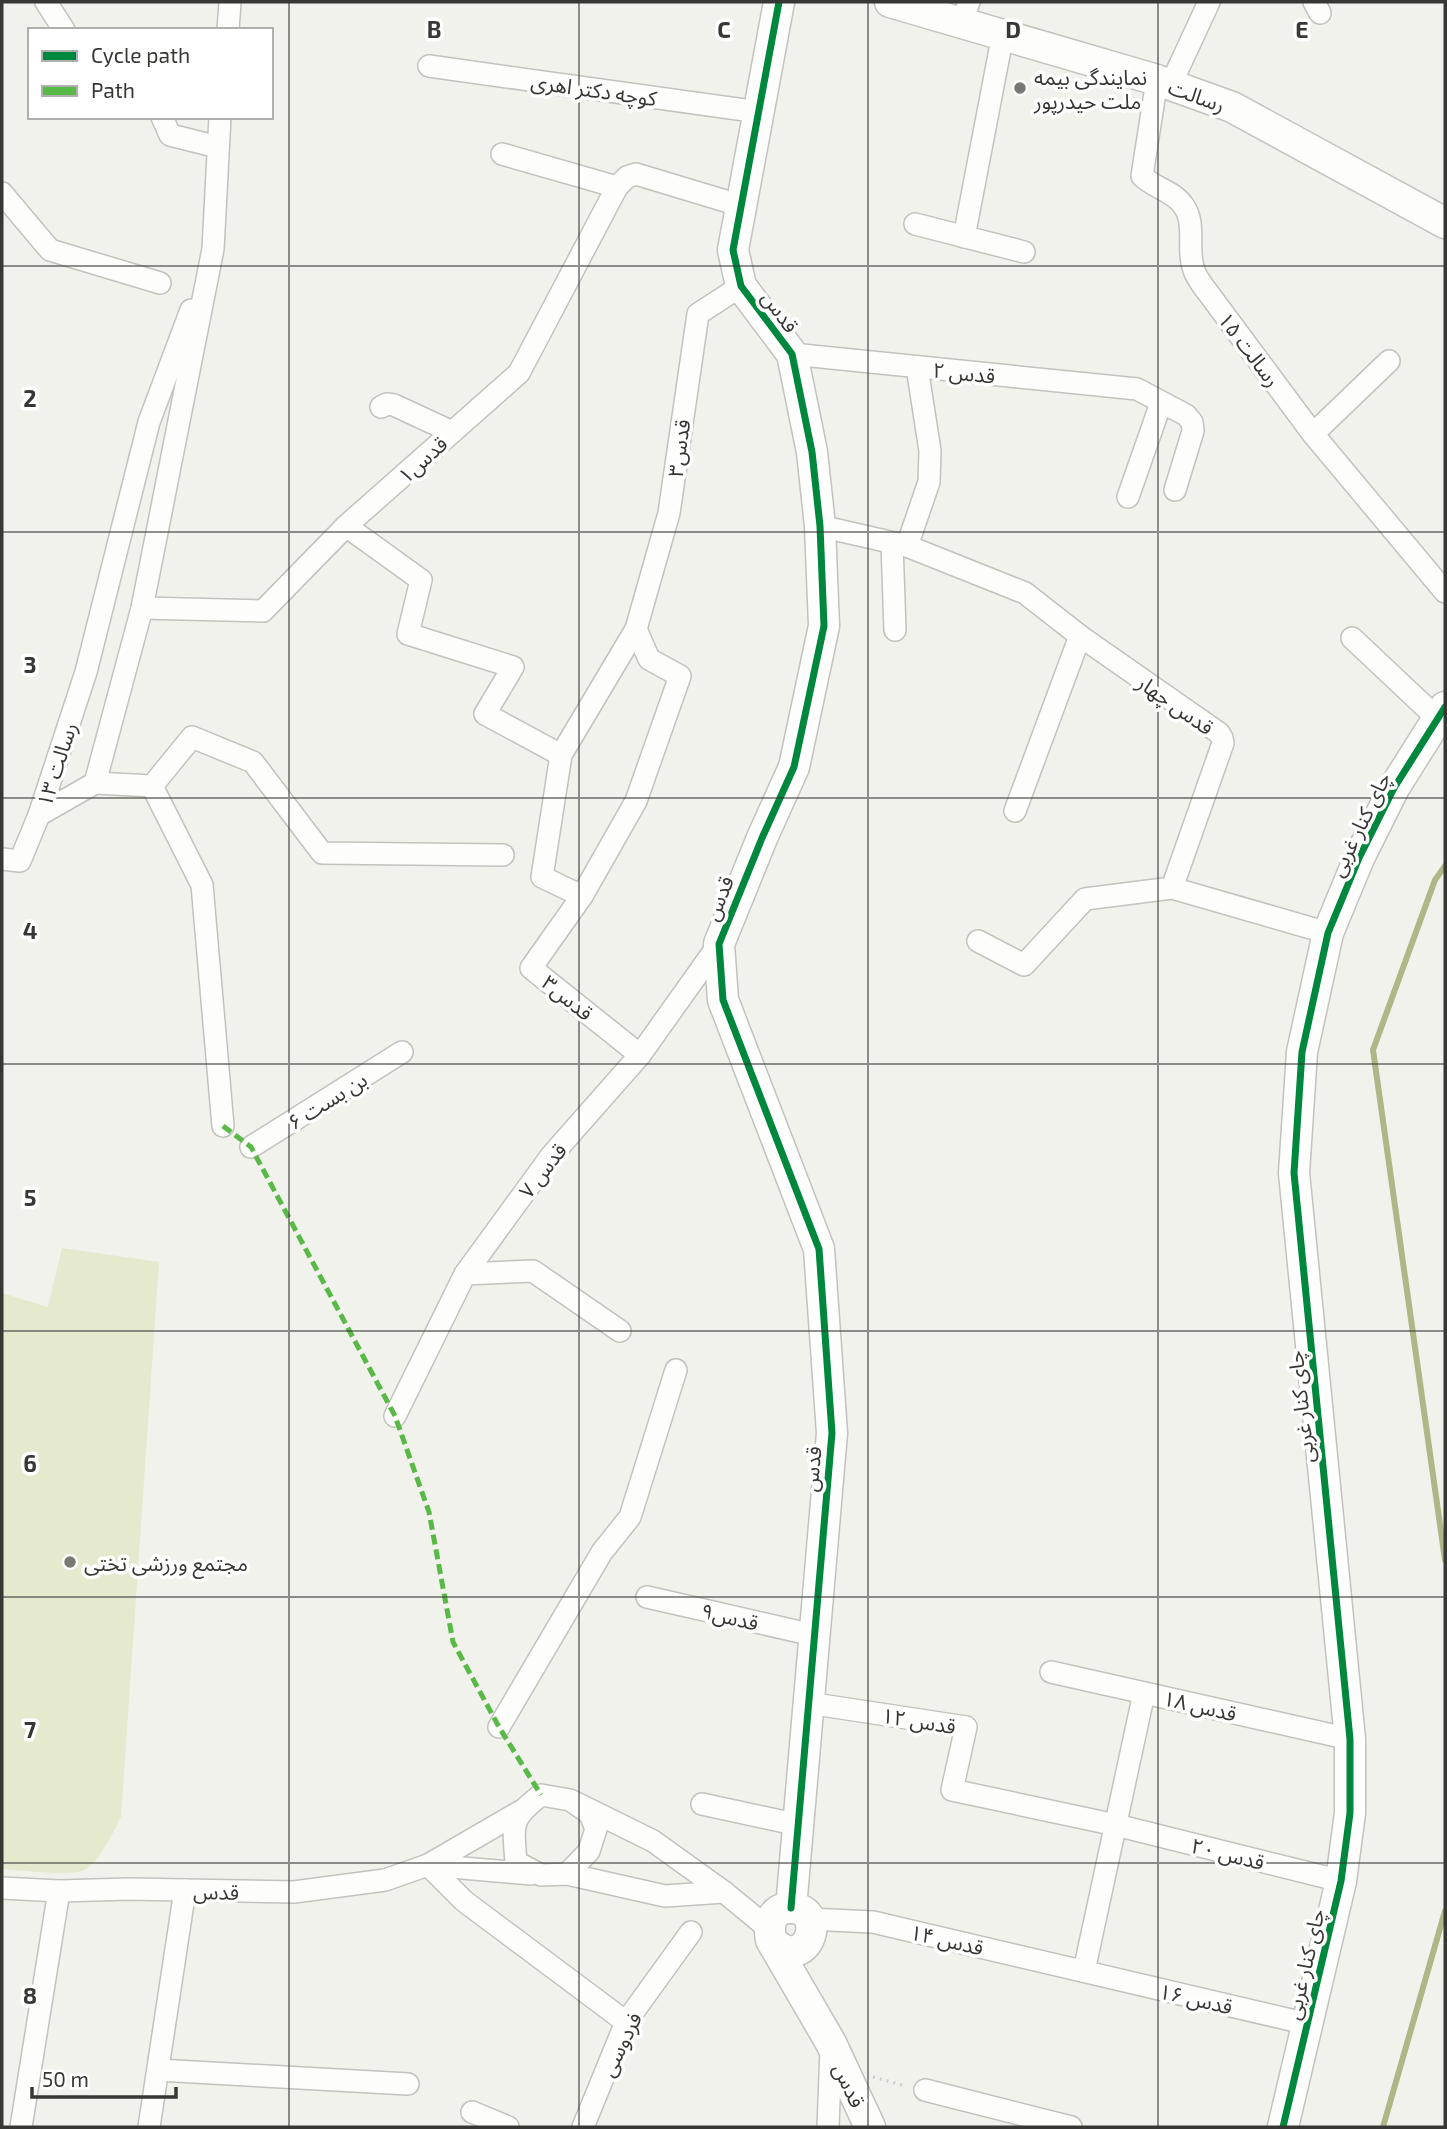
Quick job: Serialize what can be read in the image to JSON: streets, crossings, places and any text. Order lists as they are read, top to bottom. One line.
{"streets":{"street":["کوچه دکتر اهری","رسالت","قدس","رسالت ۱۵","قدس ۲","قدس۳","قدس۱","قدس چهار","رسالت ۱۳","چای کنار غربی","بن بست ۶","قدس ۷","قدس۹","قدس ۱۸","قدس ۱۲","قدس ۲۰","قدس ۱۴","قدس ۱۶","فردوسی"]},"crossings":[["کوچه دکتر اهری","قدس"],["رسالت","رسالت ۱۵"],["قدس","قدس ۲"],["قدس","قدس۳"],["قدس","قدس چهار"],["قدس","قدس ۷"],["قدس","قدس۹"],["قدس","قدس ۱۲"],["قدس","قدس ۱۴"],["قدس۳","قدس ۷"],["قدس۱","رسالت ۱۳"],["چای کنار غربی","قدس ۱۸"],["چای کنار غربی","قدس ۲۰"],["چای کنار غربی","قدس ۱۶"],["قدس ۱۲","قدس ۲۰"],["قدس ۱۴","قدس ۱۶"]],"places":["نمایندگی بیمه ملت حیدرپور","مجتمع ورزشی تختی"],"legend":["Cycle path","Path"],"scale_bar":"50 m","grid":{"columns":["B","C","D","E"],"rows":["2","3","4","5","6","7","8"]}}
